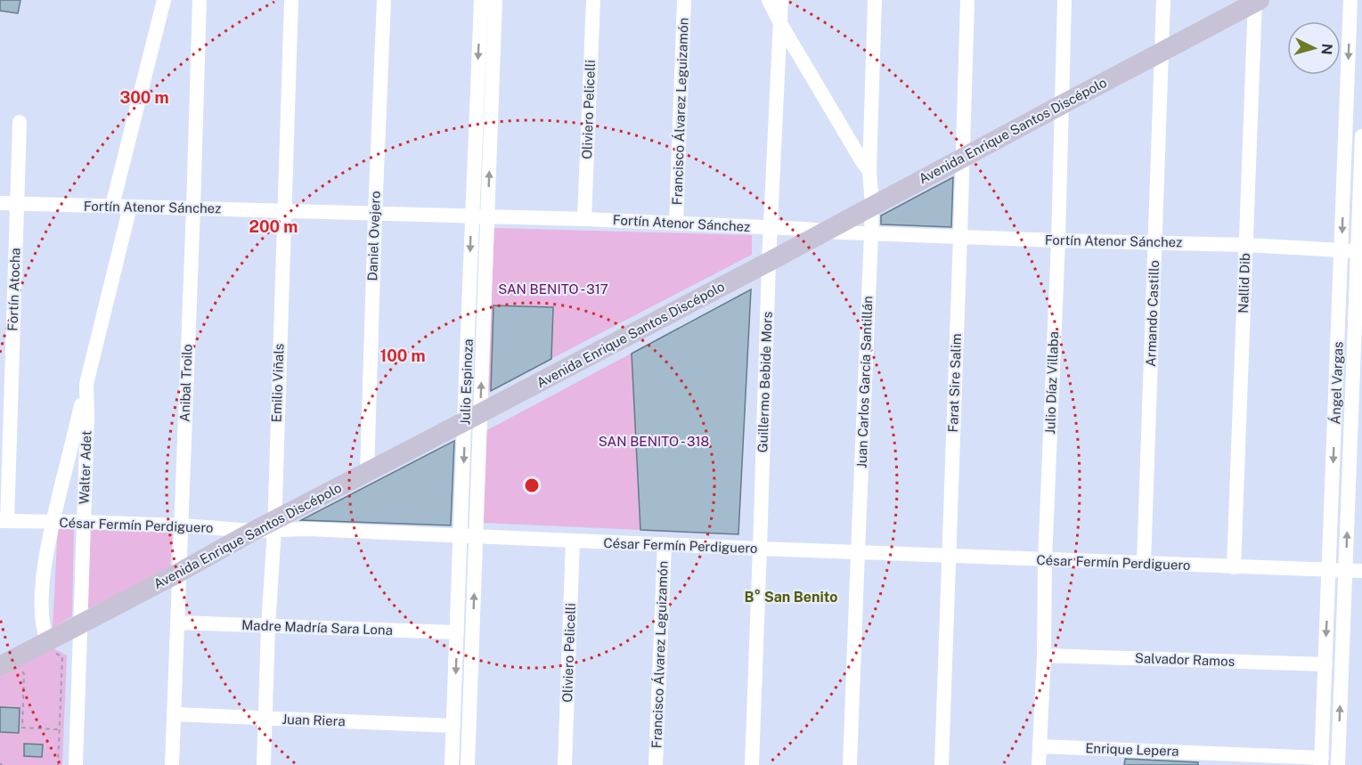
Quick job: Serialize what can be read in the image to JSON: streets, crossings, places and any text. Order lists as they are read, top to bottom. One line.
{"streets":{"main road":["Avenida Enrique Santos Discépolo"],"street":["Oliviero Pelicelli","Francisco Álvarez Leguizamón","Fortín Atenor Sánchez","Daniel Ovejero","Nallid Dib","Fortín Atocha","Armando Castillo","Julio Espinoza","Guillermo Bebide Mors","Juan Carlos García Santillán","Anibal Troilo","Emilio Viñals","Farat Sire Salim","Julio Díaz Villaba","Ángel Vargas","Walter Adet","César Fermín Perdiguero","Madre Madría Sara Lona","Salvador Ramos","Juan Riera","Enrique Lepera"]},"crossings":[["Oliviero Pelicelli","Fortín Atenor Sánchez"],["Oliviero Pelicelli","César Fermín Perdiguero"],["Francisco Álvarez Leguizamón","Fortín Atenor Sánchez"],["Francisco Álvarez Leguizamón","César Fermín Perdiguero"],["Avenida Enrique Santos Discépolo","Fortín Atenor Sánchez"],["Avenida Enrique Santos Discépolo","Daniel Ovejero"],["Avenida Enrique Santos Discépolo","Nallid Dib"],["Avenida Enrique Santos Discépolo","Armando Castillo"],["Avenida Enrique Santos Discépolo","Julio Espinoza"],["Avenida Enrique Santos Discépolo","Guillermo Bebide Mors"],["Avenida Enrique Santos Discépolo","Juan Carlos García Santillán"],["Avenida Enrique Santos Discépolo","Anibal Troilo"],["Avenida Enrique Santos Discépolo","Emilio Viñals"],["Avenida Enrique Santos Discépolo","Farat Sire Salim"],["Avenida Enrique Santos Discépolo","Julio Díaz Villaba"],["Avenida Enrique Santos Discépolo","Walter Adet"],["Avenida Enrique Santos Discépolo","César Fermín Perdiguero"],["Fortín Atenor Sánchez","Daniel Ovejero"],["Fortín Atenor Sánchez","Nallid Dib"],["Fortín Atenor Sánchez","Fortín Atocha"],["Fortín Atenor Sánchez","Armando Castillo"],["Fortín Atenor Sánchez","Julio Espinoza"],["Fortín Atenor Sánchez","Guillermo Bebide Mors"],["Fortín Atenor Sánchez","Juan Carlos García Santillán"],["Fortín Atenor Sánchez","Anibal Troilo"],["Fortín Atenor Sánchez","Emilio Viñals"],["Fortín Atenor Sánchez","Farat Sire Salim"],["Fortín Atenor Sánchez","Julio Díaz Villaba"],["Fortín Atenor Sánchez","Ángel Vargas"],["Fortín Atenor Sánchez","Walter Adet"],["Nallid Dib","César Fermín Perdiguero"],["Fortín Atocha","César Fermín Perdiguero"],["Armando Castillo","César Fermín Perdiguero"],["Julio Espinoza","César Fermín Perdiguero"],["Julio Espinoza","Madre Madría Sara Lona"],["Julio Espinoza","Juan Riera"],["Guillermo Bebide Mors","César Fermín Perdiguero"],["Juan Carlos García Santillán","César Fermín Perdiguero"],["Anibal Troilo","César Fermín Perdiguero"],["Anibal Troilo","Madre Madría Sara Lona"],["Anibal Troilo","Juan Riera"],["Emilio Viñals","César Fermín Perdiguero"],["Emilio Viñals","Madre Madría Sara Lona"],["Emilio Viñals","Juan Riera"],["Farat Sire Salim","César Fermín Perdiguero"],["Julio Díaz Villaba","César Fermín Perdiguero"],["Julio Díaz Villaba","Salvador Ramos"],["Julio Díaz Villaba","Enrique Lepera"],["Ángel Vargas","César Fermín Perdiguero"],["Ángel Vargas","Salvador Ramos"],["Ángel Vargas","Enrique Lepera"],["Walter Adet","César Fermín Perdiguero"]],"districts":["B° San Benito"],"parks":["SAN BENITO - 317","SAN BENITO - 318"],"north":"right","rings":["300 m","200 m","100 m"]}
